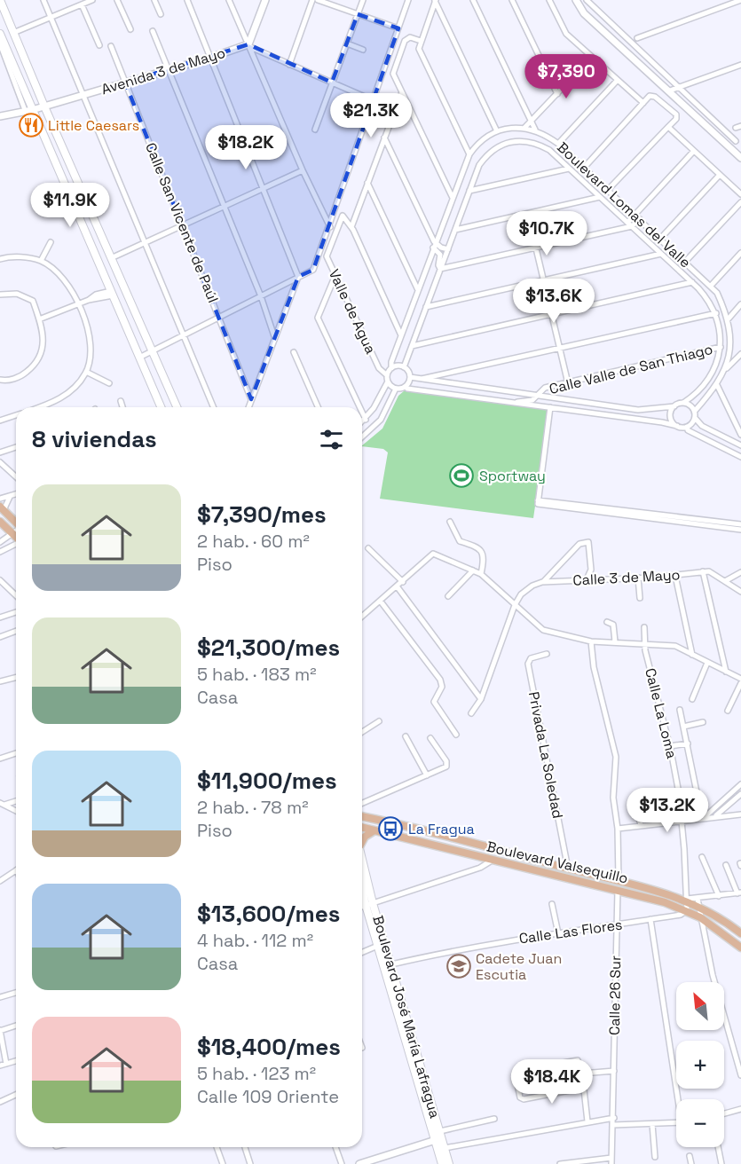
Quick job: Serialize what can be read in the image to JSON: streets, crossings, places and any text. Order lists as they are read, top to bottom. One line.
{"streets":{"main road":["Boulevard Valsequillo","Boulevard José María Lafragua"],"street":["Avenida 3 de Mayo","Boulevard Lomas del Valle","Calle San Vicente de Paúl","Valle de Agua","Calle Valle de San Thiago","Calle 3 de Mayo","Calle La Loma","Privada La Soledad","Calle Las Flores","Calle 26 Sur"]},"crossings":[["Avenida 3 de Mayo","Calle San Vicente de Paúl"],["Boulevard Lomas del Valle","Valle de Agua"],["Boulevard Lomas del Valle","Calle Valle de San Thiago"],["Calle La Loma","Boulevard Valsequillo"],["Calle La Loma","Calle Las Flores"],["Privada La Soledad","Boulevard Valsequillo"],["Boulevard Valsequillo","Calle Las Flores"],["Boulevard Valsequillo","Calle 26 Sur"],["Calle Las Flores","Calle 26 Sur"],["Calle Las Flores","Boulevard José María Lafragua"]],"places":{"restaurant":["Little Caesars"],"sports":["Sportway"],"bus stop":["La Fragua"],"school or university":["Cadete Juan Escutia"]},"north":"top left","page":{"price":["$7,390","$21.3K","$18.2K","$11.9K","$10.7K","$13.6K","$13.2K","$18.4K"],"heading":"8 viviendas","list":[{"name":"$7,390/mes","note":"2 hab. · 60 m² · Piso"},{"name":"$21,300/mes","note":"5 hab. · 183 m² · Casa"},{"name":"$11,900/mes","note":"2 hab. · 78 m² · Piso"},{"name":"$13,600/mes","note":"4 hab. · 112 m² · Casa"},{"name":"$18,400/mes","note":"5 hab. · 123 m² · Calle 109 Oriente"}],"map_buttons":["+","−"]}}
